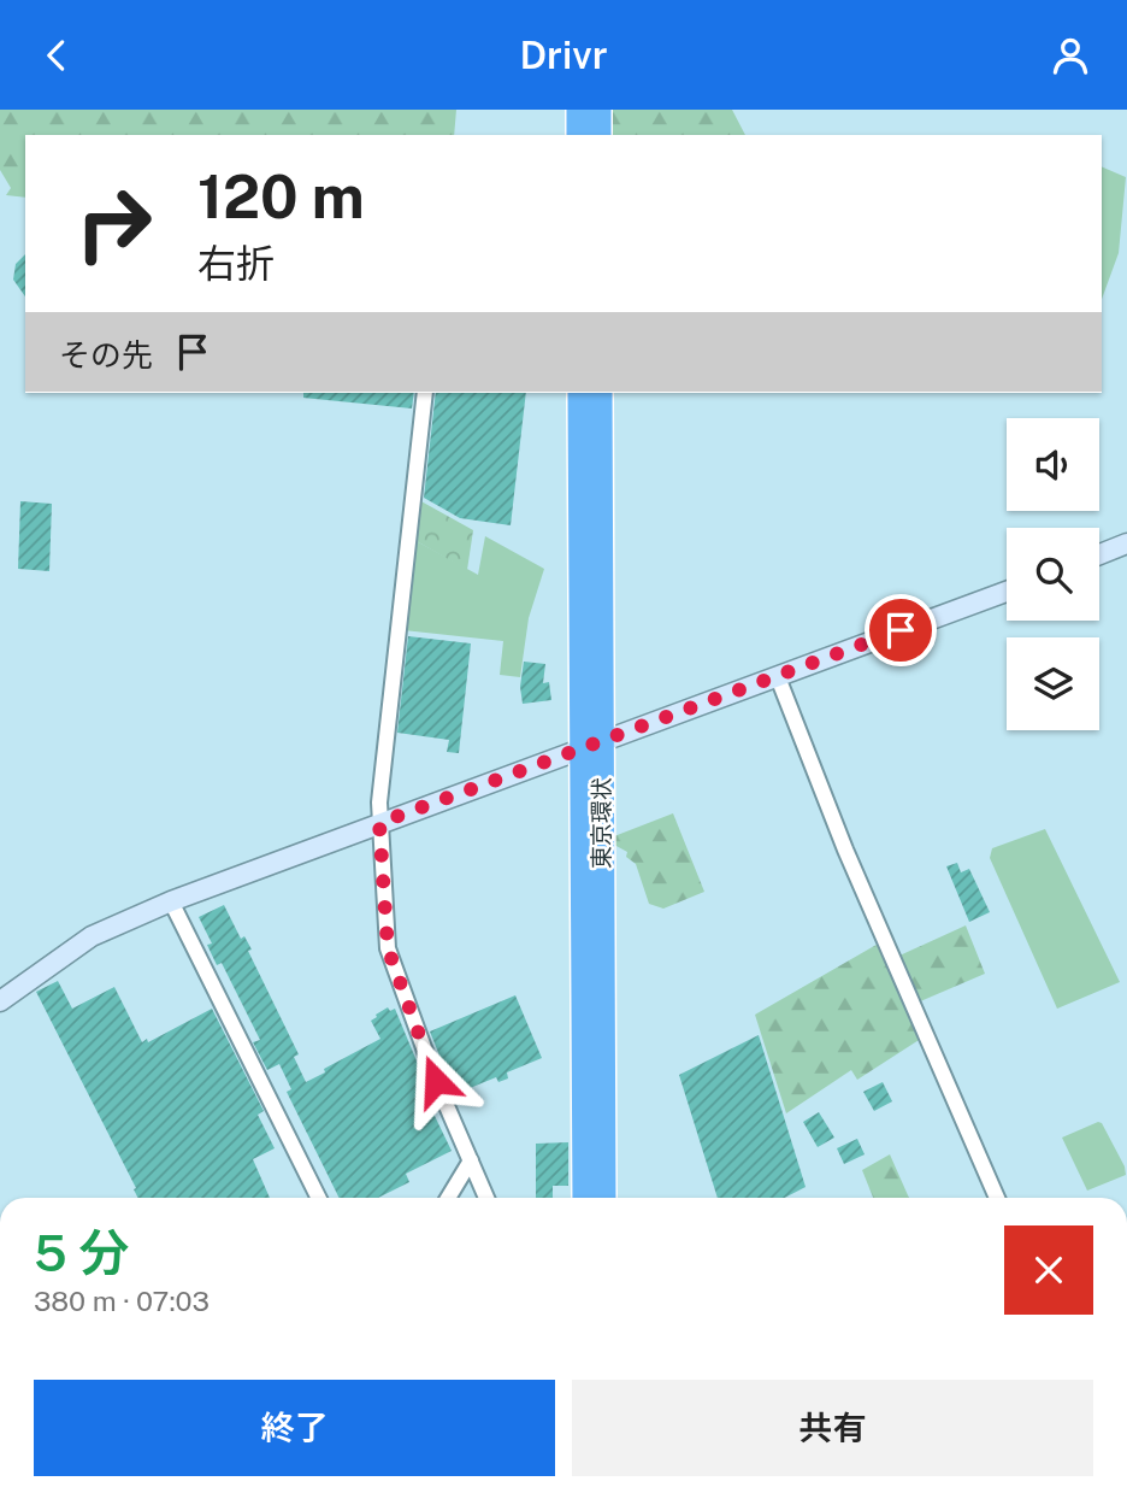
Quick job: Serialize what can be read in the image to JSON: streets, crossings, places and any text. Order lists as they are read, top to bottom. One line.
{"streets":{"highway":["東京環状"]},"page":{"header":"Drivr","turn":["120 m","右折"],"then":"その先","heading":["5 分","380 m · 07:03"],"buttons":["終了","共有"]}}
